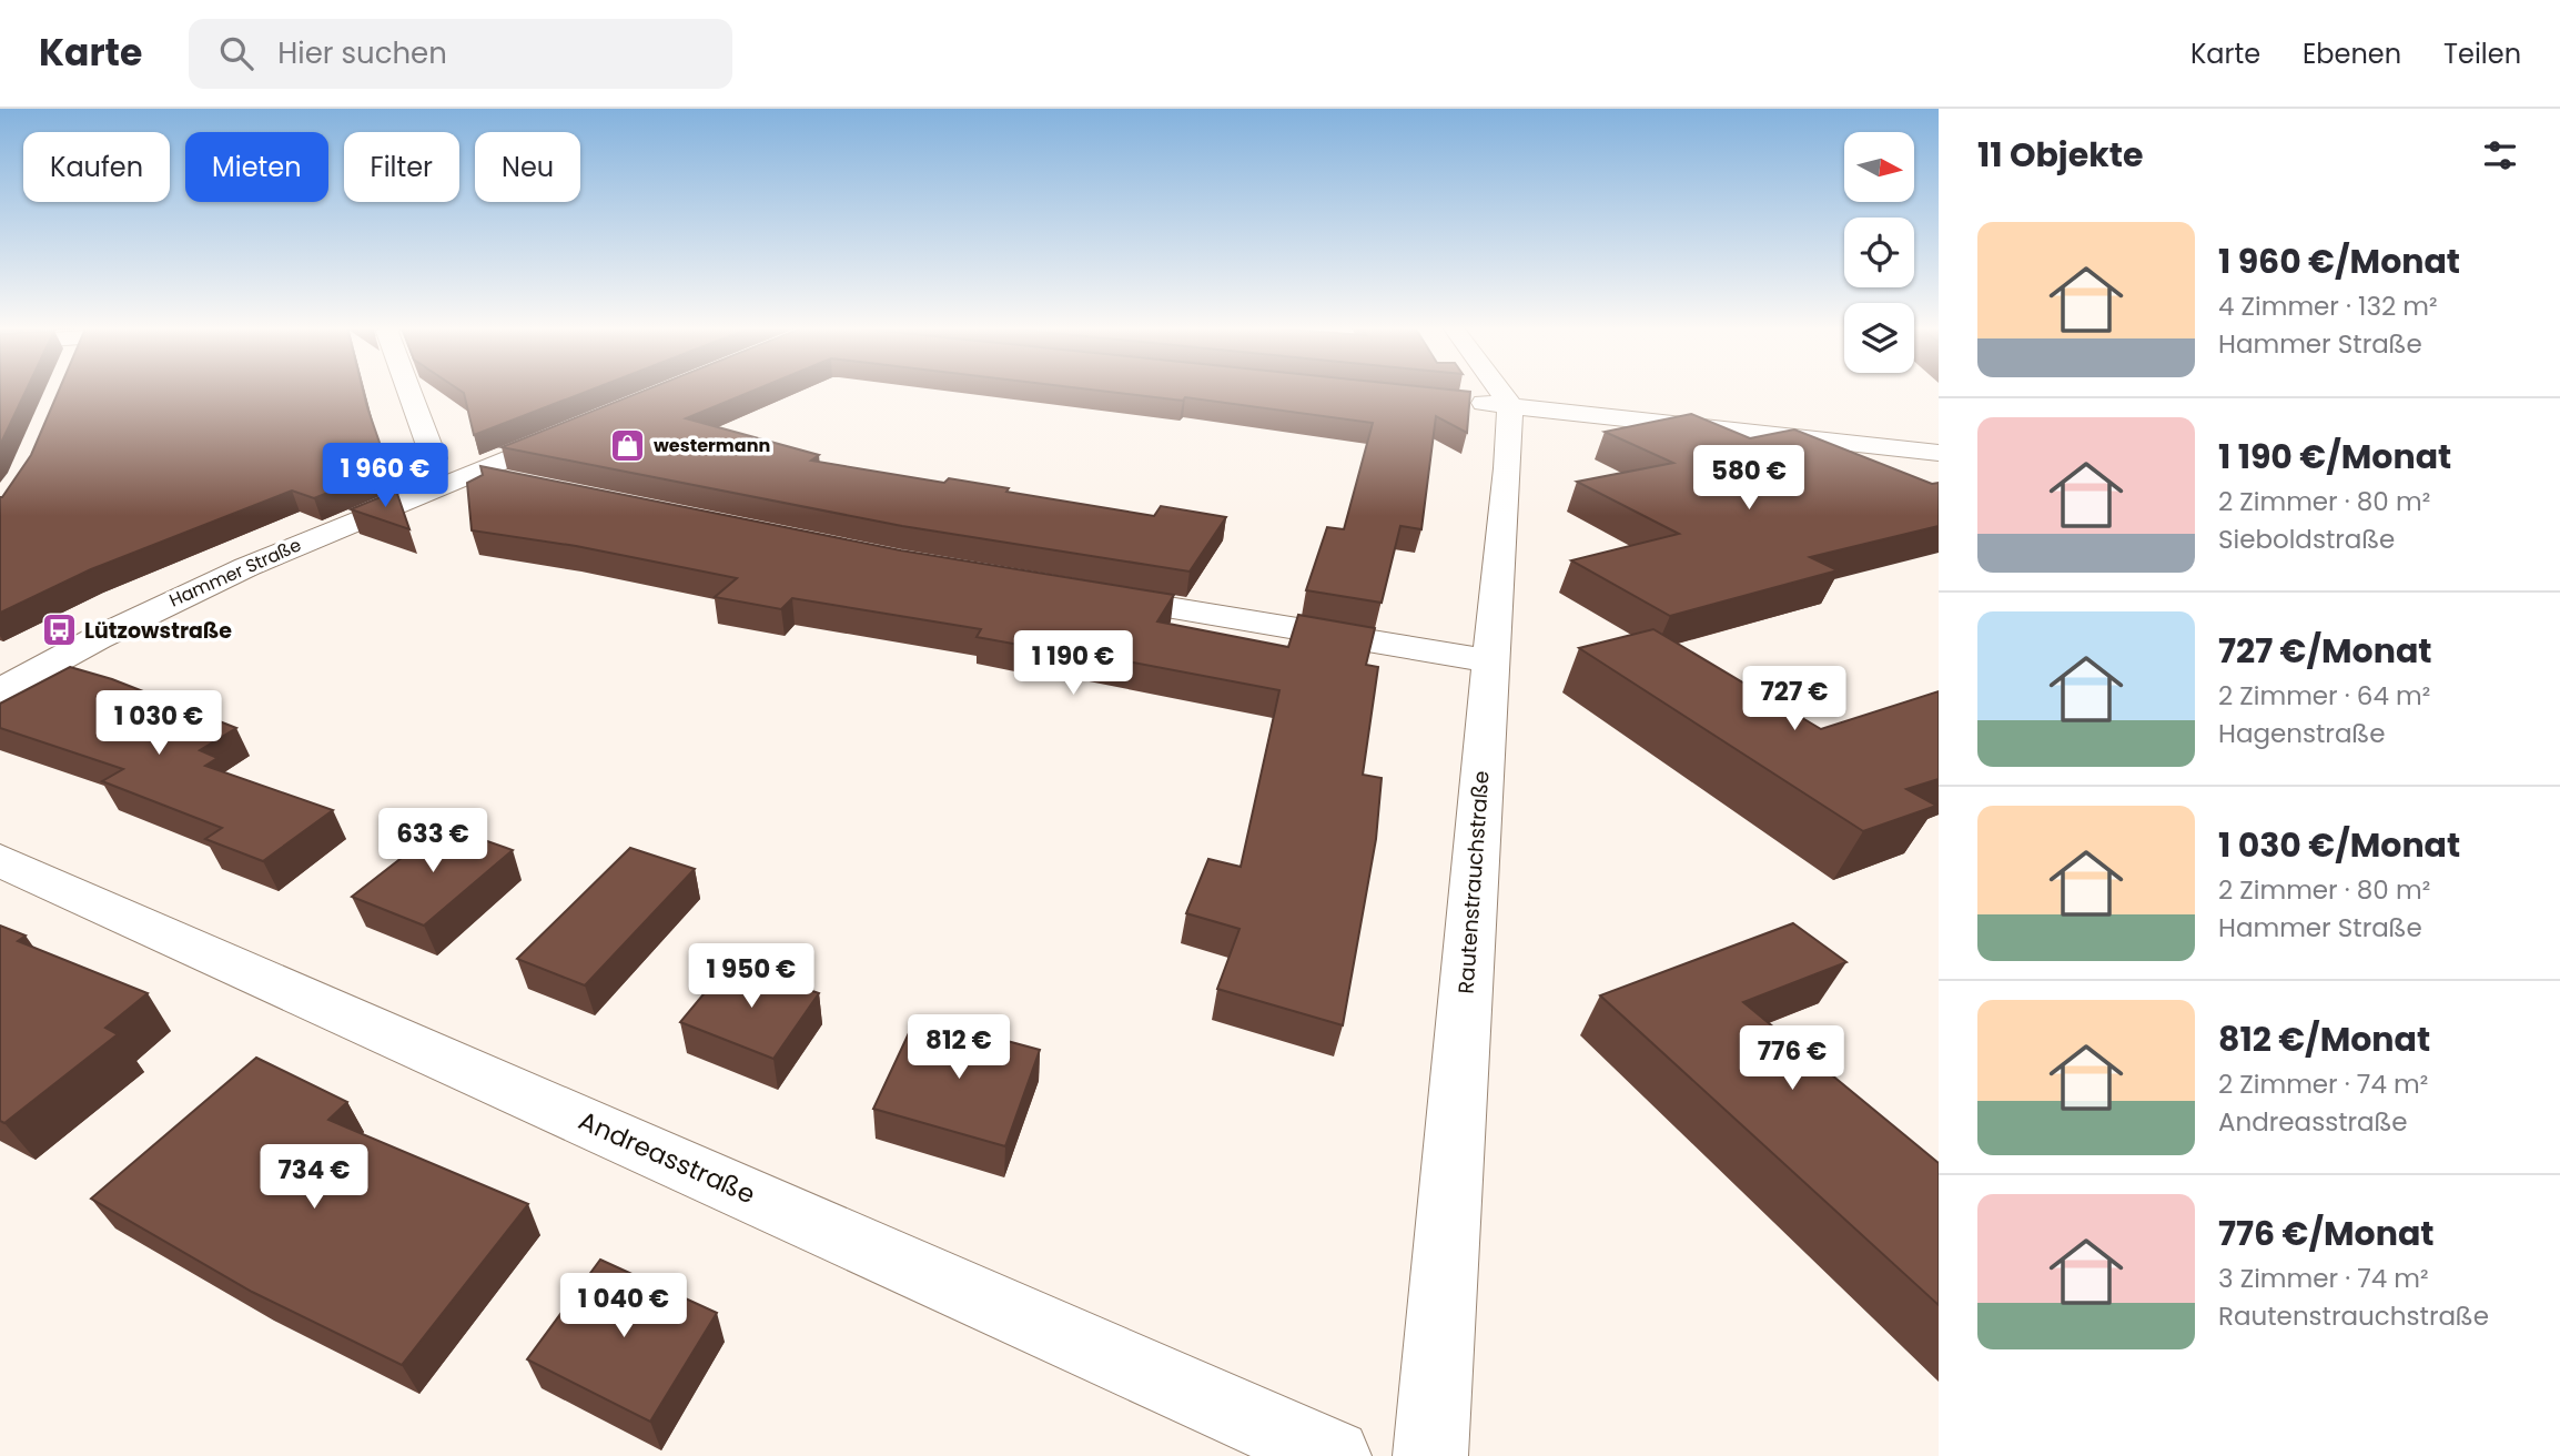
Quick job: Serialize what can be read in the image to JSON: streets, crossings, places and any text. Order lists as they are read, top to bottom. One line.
{"streets":{"street":["Hammer Straße","Rautenstrauchstraße","Andreasstraße"]},"places":{"shop":["westermann"],"bus stop":["Lützowstraße"]},"north":"right","page":{"header":"Karte","search":"Hier suchen","nav":["Karte","Ebenen","Teilen"],"heading":"11 Objekte","chip":["Kaufen","Mieten","Filter","Neu"],"list":[{"name":"1 960 €/Monat","note":"4 Zimmer · 132 m² · Hammer Straße"},{"name":"1 190 €/Monat","note":"2 Zimmer · 80 m² · Sieboldstraße"},{"name":"727 €/Monat","note":"2 Zimmer · 64 m² · Hagenstraße"},{"name":"1 030 €/Monat","note":"2 Zimmer · 80 m² · Hammer Straße"},{"name":"812 €/Monat","note":"2 Zimmer · 74 m² · Andreasstraße"},{"name":"776 €/Monat","note":"3 Zimmer · 74 m² · Rautenstrauchstraße"}],"price":["1 960 €","580 €","1 190 €","727 €","1 030 €","633 €","1 950 €","812 €","776 €","734 €","1 040 €"]}}
